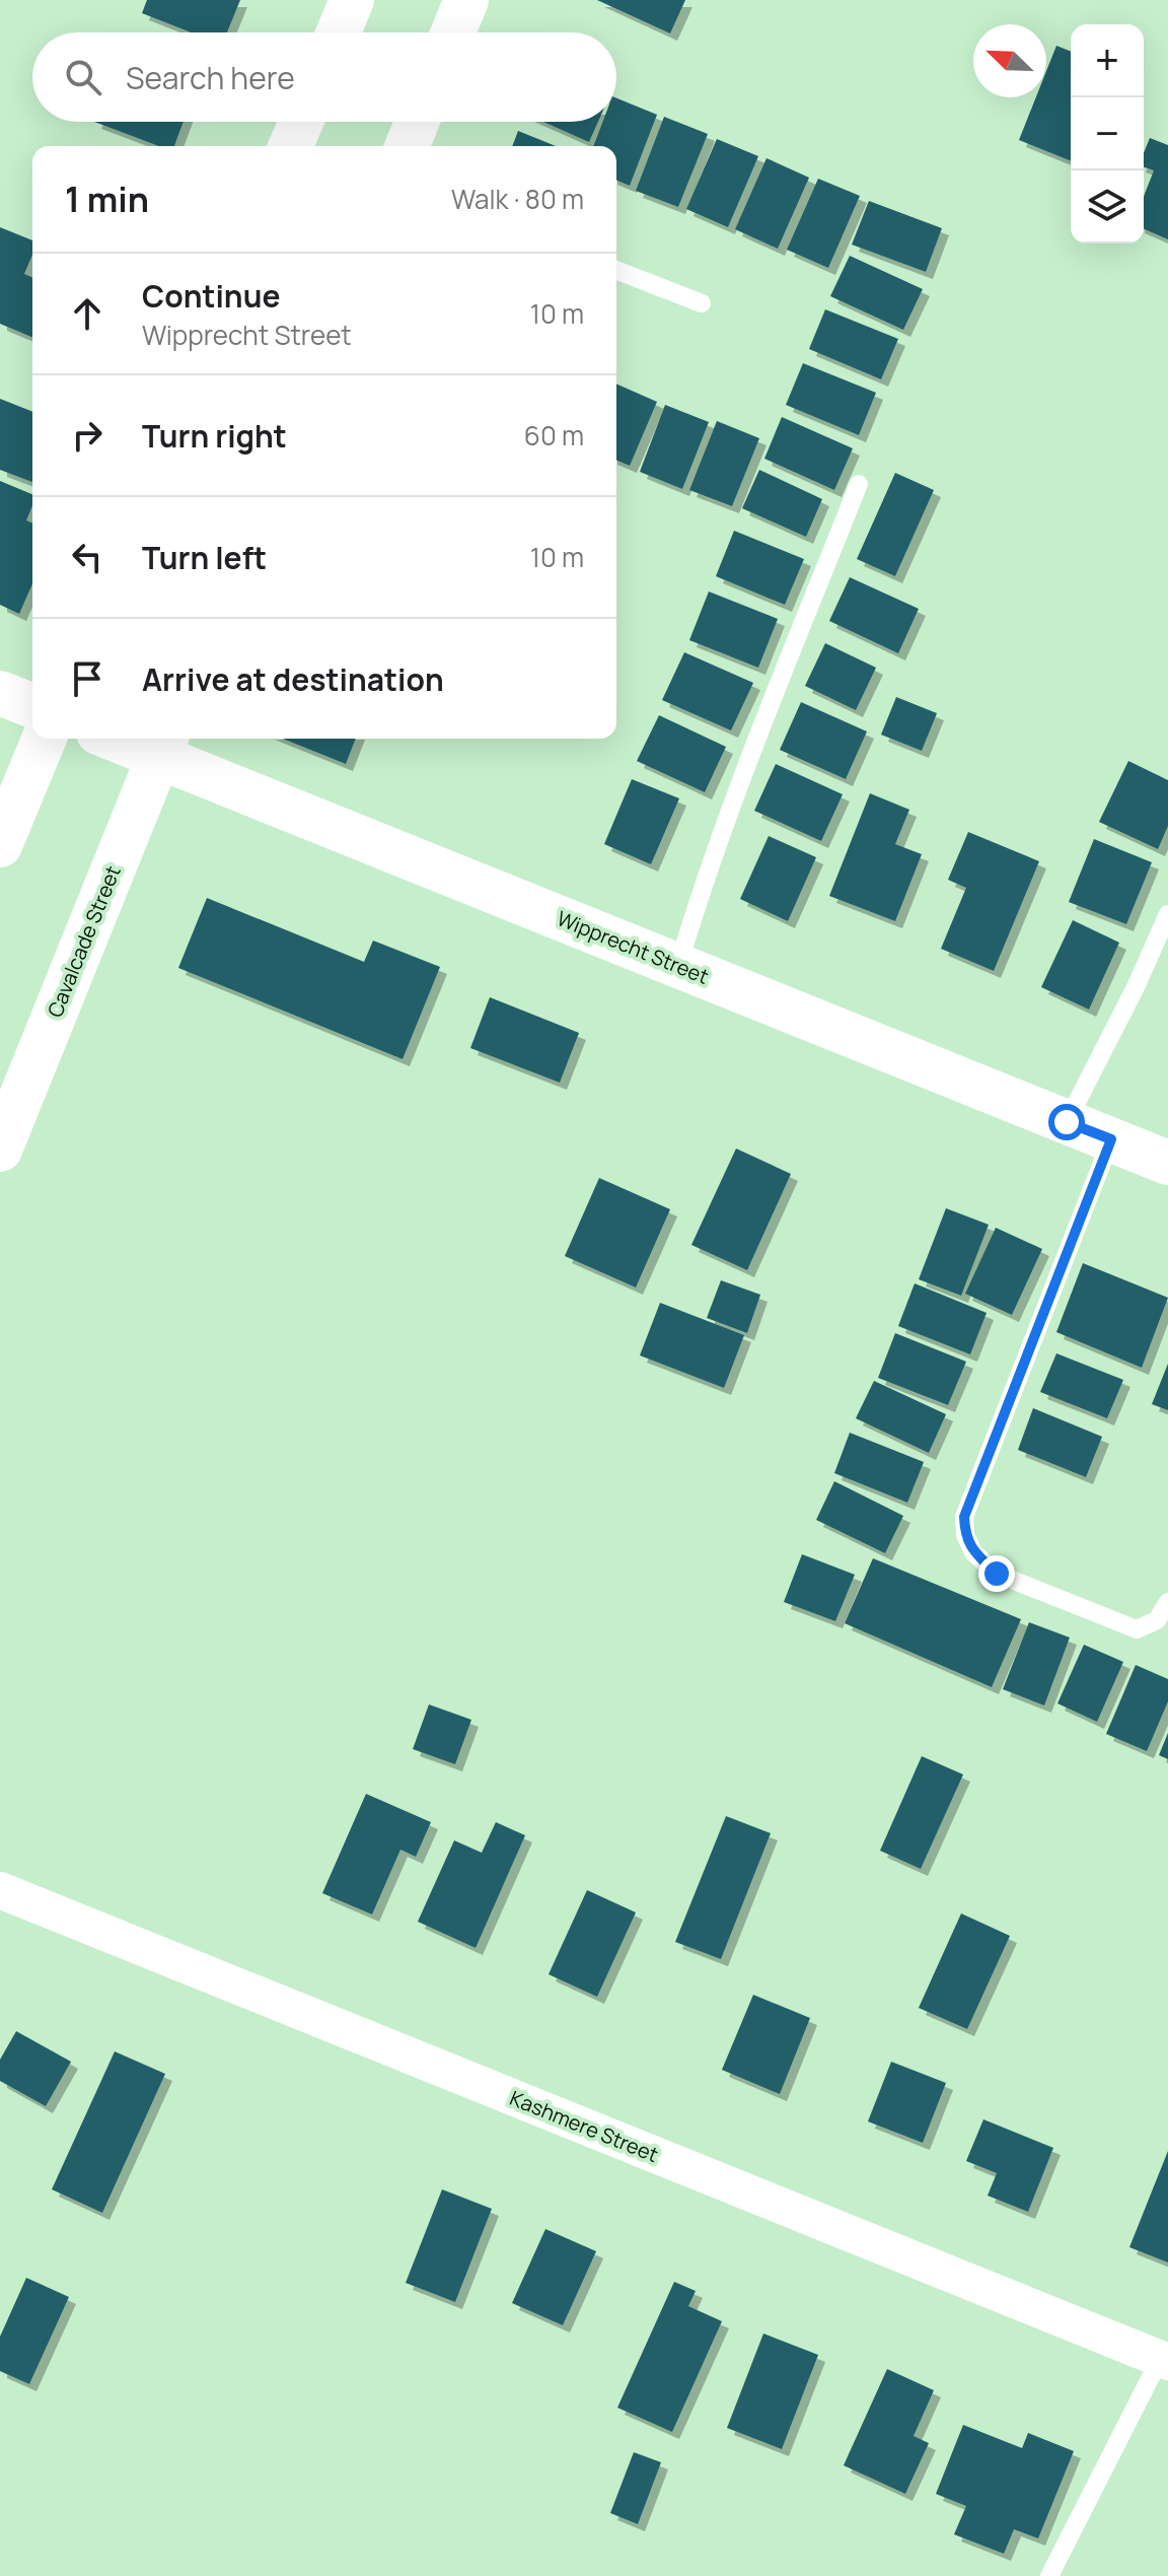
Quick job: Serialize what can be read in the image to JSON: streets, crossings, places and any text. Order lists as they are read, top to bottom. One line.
{"streets":{"street":["Cavalcade Street","Wipprecht Street","Kashmere Street"]},"crossings":[["Cavalcade Street","Wipprecht Street"]],"north":"top left","page":{"map_buttons":["+","−"],"search":"Search here","heading":["1 min","Walk · 80 m"],"list":[["Continue","Wipprecht Street","10 m"],["Turn right","60 m"],["Turn left","10 m"],"Arrive at destination"]}}
